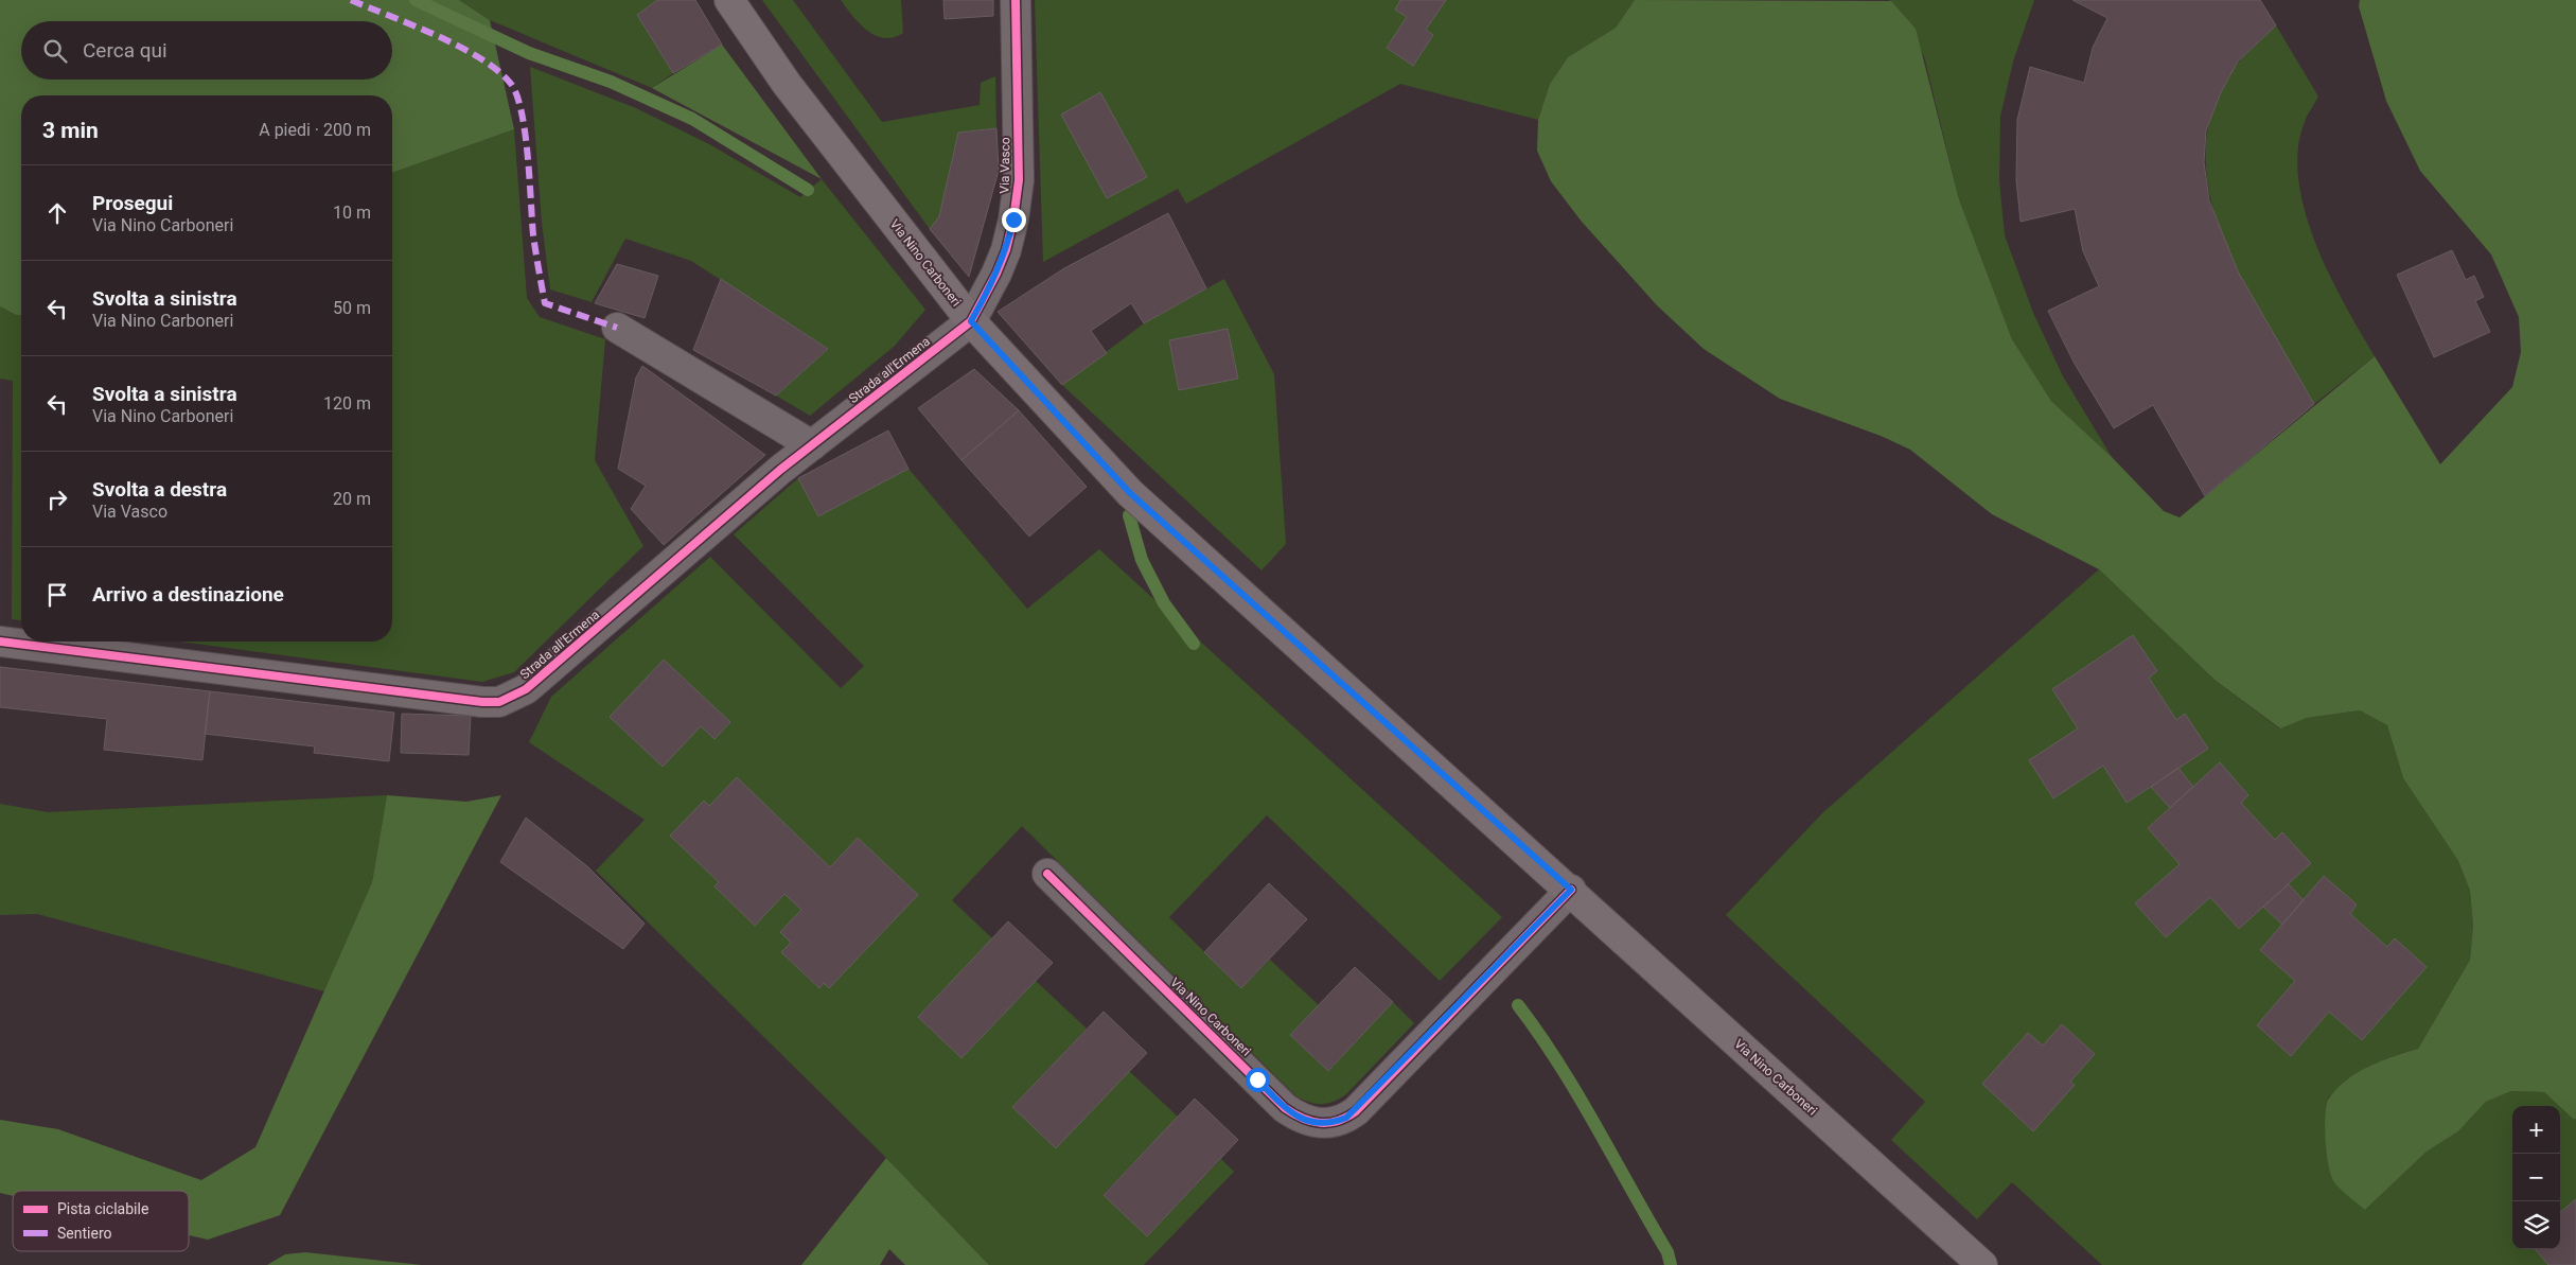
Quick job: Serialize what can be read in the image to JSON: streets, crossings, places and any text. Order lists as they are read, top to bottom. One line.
{"streets":{"main road":["Via Nino Carboneri"],"street":["Via Vasco","Strada all'Ermena"]},"crossings":[["Via Vasco","Via Nino Carboneri"],["Via Vasco","Strada all'Ermena"],["Via Nino Carboneri","Strada all'Ermena"]],"legend":["Pista ciclabile","Sentiero"],"page":{"search":"Cerca qui","heading":["3 min","A piedi · 200 m"],"list":[["Prosegui","Via Nino Carboneri","10 m"],["Svolta a sinistra","Via Nino Carboneri","50 m"],["Svolta a sinistra","Via Nino Carboneri","120 m"],["Svolta a destra","Via Vasco","20 m"],"Arrivo a destinazione"],"map_buttons":["+","−"]}}
